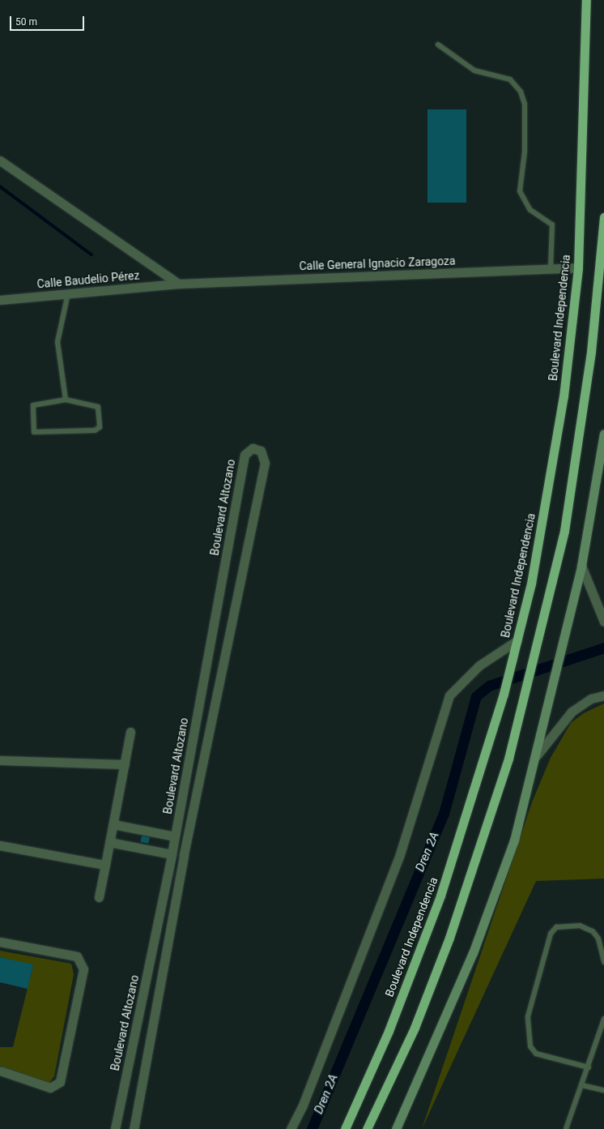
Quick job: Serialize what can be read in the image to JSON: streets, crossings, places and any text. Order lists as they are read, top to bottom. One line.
{"streets":{"highway":["Boulevard Independencia"],"street":["Calle General Ignacio Zaragoza","Calle Baudelio Pérez","Boulevard Altozano"]},"crossings":[["Calle General Ignacio Zaragoza","Calle Baudelio Pérez"],["Calle General Ignacio Zaragoza","Boulevard Independencia"]],"water":["Dren 2A"],"scale_bar":"50 m"}
